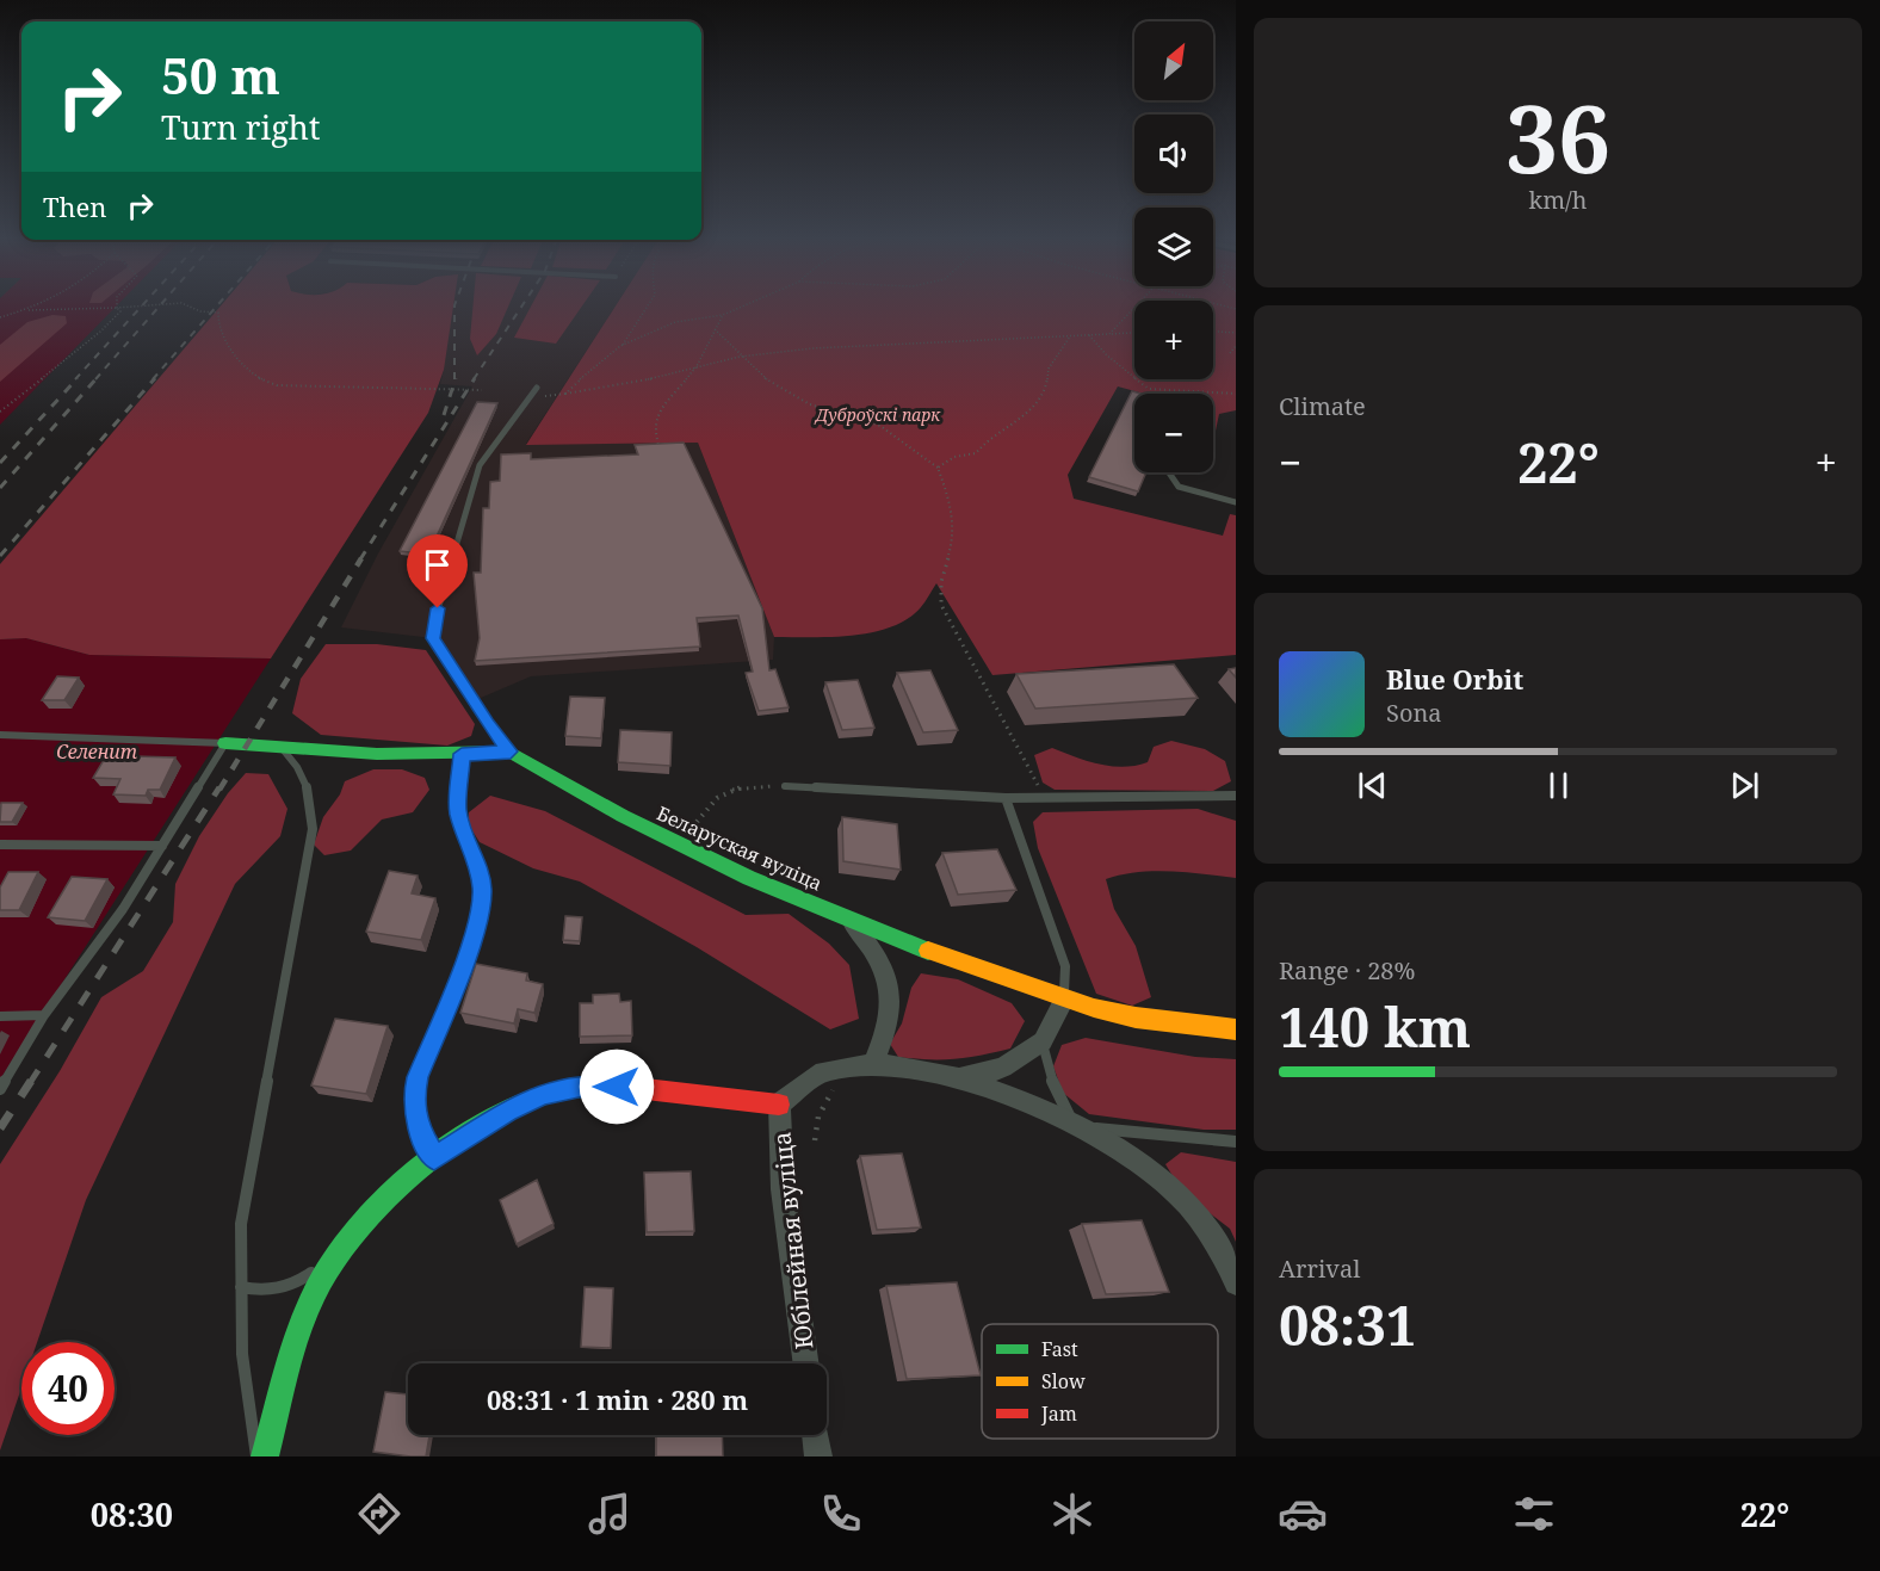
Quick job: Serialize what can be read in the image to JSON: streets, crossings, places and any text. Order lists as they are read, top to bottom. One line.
{"streets":{"street":["Беларуская вуліца","Юбілейная вуліца"]},"parks":["Дуброўскі парк","Селенит"],"legend":["Fast","Slow","Jam"],"north":"top right","page":{"tile":[["36","km/h"],"Climate",["Range · 28%","140 km"],["Arrival","08:31"]],"map_buttons":["+","−"],"turn":["50 m","Turn right"],"then":"Then","heat":["−","22°","+"],"song":["Blue Orbit","Sona"],"limit":"40","trip":"08:31 · 1 min · 280 m","tabs":["08:30","22°"]}}
